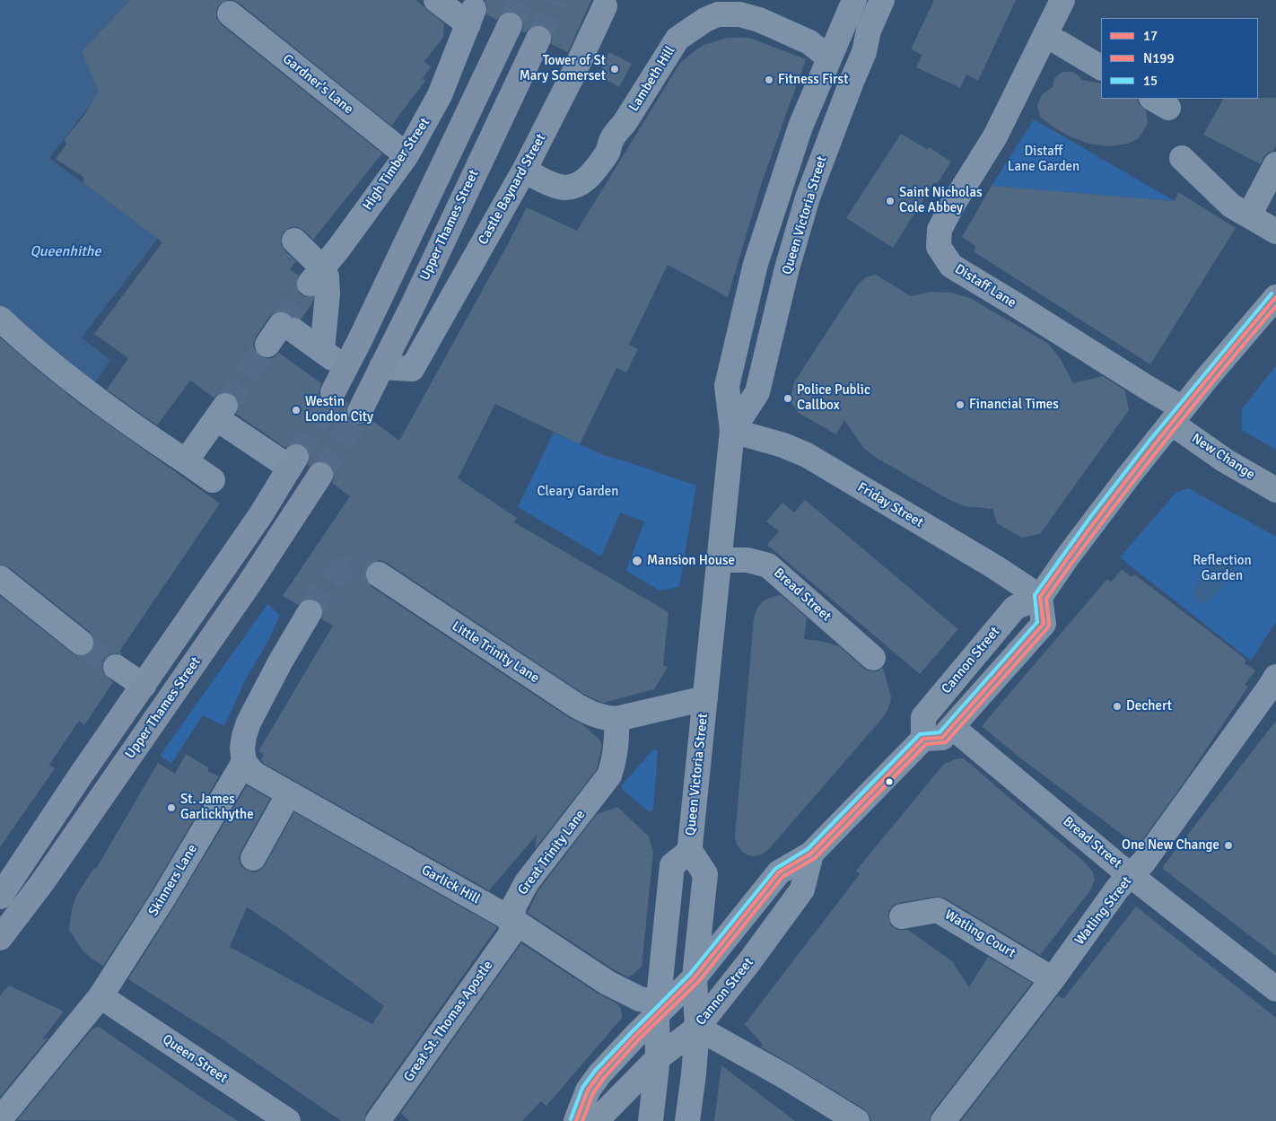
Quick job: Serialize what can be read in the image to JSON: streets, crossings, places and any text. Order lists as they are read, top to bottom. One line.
{"streets":{"main road":["Upper Thames Street"],"street":["Lambeth Hill","Gardner's Lane","High Timber Street","Castle Baynard Street","Queen Victoria Street","Distaff Lane","New Change","Friday Street","Bread Street","Little Trinity Lane","Cannon Street","Great Trinity Lane","Skinners Lane","Garlick Hill","Watling Street","Watling Court","Great St. Thomas Apostle","Queen Street"]},"crossings":[["Lambeth Hill","Castle Baynard Street"],["Lambeth Hill","Queen Victoria Street"],["Gardner's Lane","High Timber Street"],["Castle Baynard Street","Upper Thames Street"],["Queen Victoria Street","Friday Street"],["Queen Victoria Street","Bread Street"],["Queen Victoria Street","Little Trinity Lane"],["Queen Victoria Street","Cannon Street"],["Queen Victoria Street","Great Trinity Lane"],["Queen Victoria Street","Garlick Hill"],["Distaff Lane","New Change"],["Friday Street","Cannon Street"],["Bread Street","Watling Street"],["Little Trinity Lane","Great Trinity Lane"],["Great Trinity Lane","Garlick Hill"],["Great Trinity Lane","Great St. Thomas Apostle"],["Skinners Lane","Garlick Hill"],["Skinners Lane","Queen Street"],["Garlick Hill","Great St. Thomas Apostle"],["Watling Street","Watling Court"]],"water":["Queenhithe"],"parks":["Distaff Lane Garden","Cleary Garden","Reflection Garden"],"places":["Tower of St Mary Somerset","Fitness First","Saint Nicholas Cole Abbey","Police Public Callbox","Financial Times","Westin London City","Mansion House","Dechert","St. James Garlickhythe","One New Change"],"lines":["transit line 15","transit line 17","transit line N199"],"legend":["17","N199","15"]}
